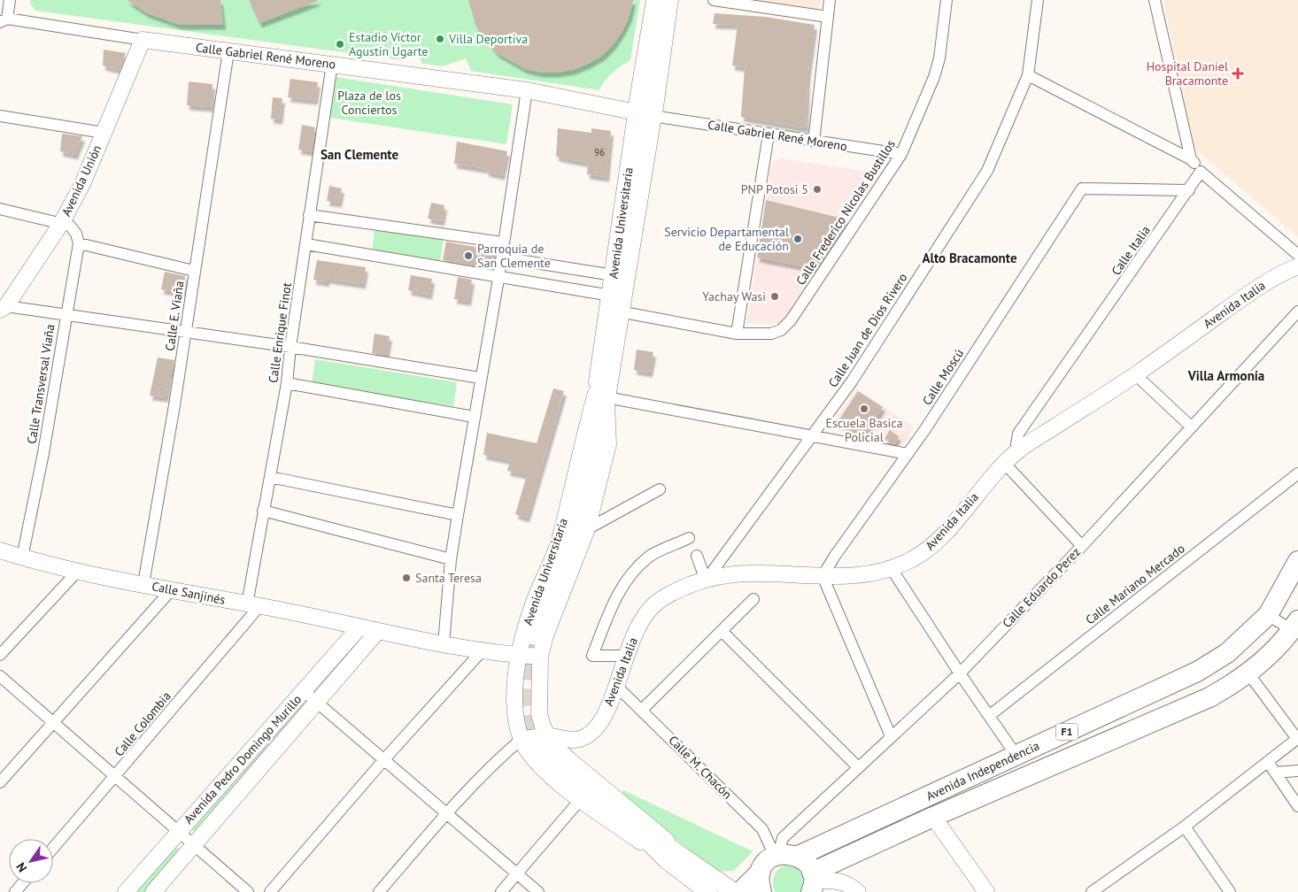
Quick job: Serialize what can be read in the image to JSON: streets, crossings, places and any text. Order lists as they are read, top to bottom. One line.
{"streets":{"highway":["F1","Avenida Independencia"],"main road":["Calle Gabriel René Moreno","Avenida Unión","Avenida Universitaria","Avenida Italia","Calle Sanjinés","Avenida Pedro Domingo Murillo"],"street":["Calle Frederico Nicolas Bustillos","Calle Italia","Calle E. Viaña","Calle Juan de Dios Rivero","Calle Enrique Finot","Calle Moscú","Calle Transversal Viaña","Calle Mariano Mercado","Calle Eduardo Perez","Calle Colombia","Calle M. Chacón"]},"crossings":[["Calle Gabriel René Moreno","Avenida Unión"],["Calle Gabriel René Moreno","Calle Frederico Nicolas Bustillos"],["Calle Gabriel René Moreno","Avenida Universitaria"],["Calle Gabriel René Moreno","Calle E. Viaña"],["Calle Gabriel René Moreno","Calle Enrique Finot"],["Avenida Universitaria","Calle Sanjinés"],["Calle Italia","Avenida Italia"],["Calle Italia","Calle Moscú"],["Avenida Italia","Calle Juan de Dios Rivero"],["Avenida Italia","Calle Moscú"],["Avenida Italia","Calle M. Chacón"],["Calle E. Viaña","Calle Sanjinés"],["Calle Enrique Finot","Calle Sanjinés"],["Calle Enrique Finot","Calle Colombia"],["Calle Transversal Viaña","Calle Sanjinés"],["Calle Eduardo Perez","F1"],["Calle Eduardo Perez","Calle M. Chacón"],["Calle Sanjinés","Calle Colombia"],["Calle Sanjinés","Avenida Pedro Domingo Murillo"],["F1","Calle M. Chacón"],["F1","Avenida Independencia"]],"districts":["San Clemente","Alto Bracamonte","Villa Armonía"],"parks":["Plaza de los Conciertos"],"places":{"other":["Villa Deportiva","Estadio Víctor Agustín Ugarte","PNP Potosi 5","Servicio Departamental de Educación","Parroquia de San Clemente","Yachay Wasi","Escuela Basica Policial","Santa Teresa"],"health":["Hospital Daniel Bracamonte"]},"house_numbers":["96"],"north":"bottom left"}
